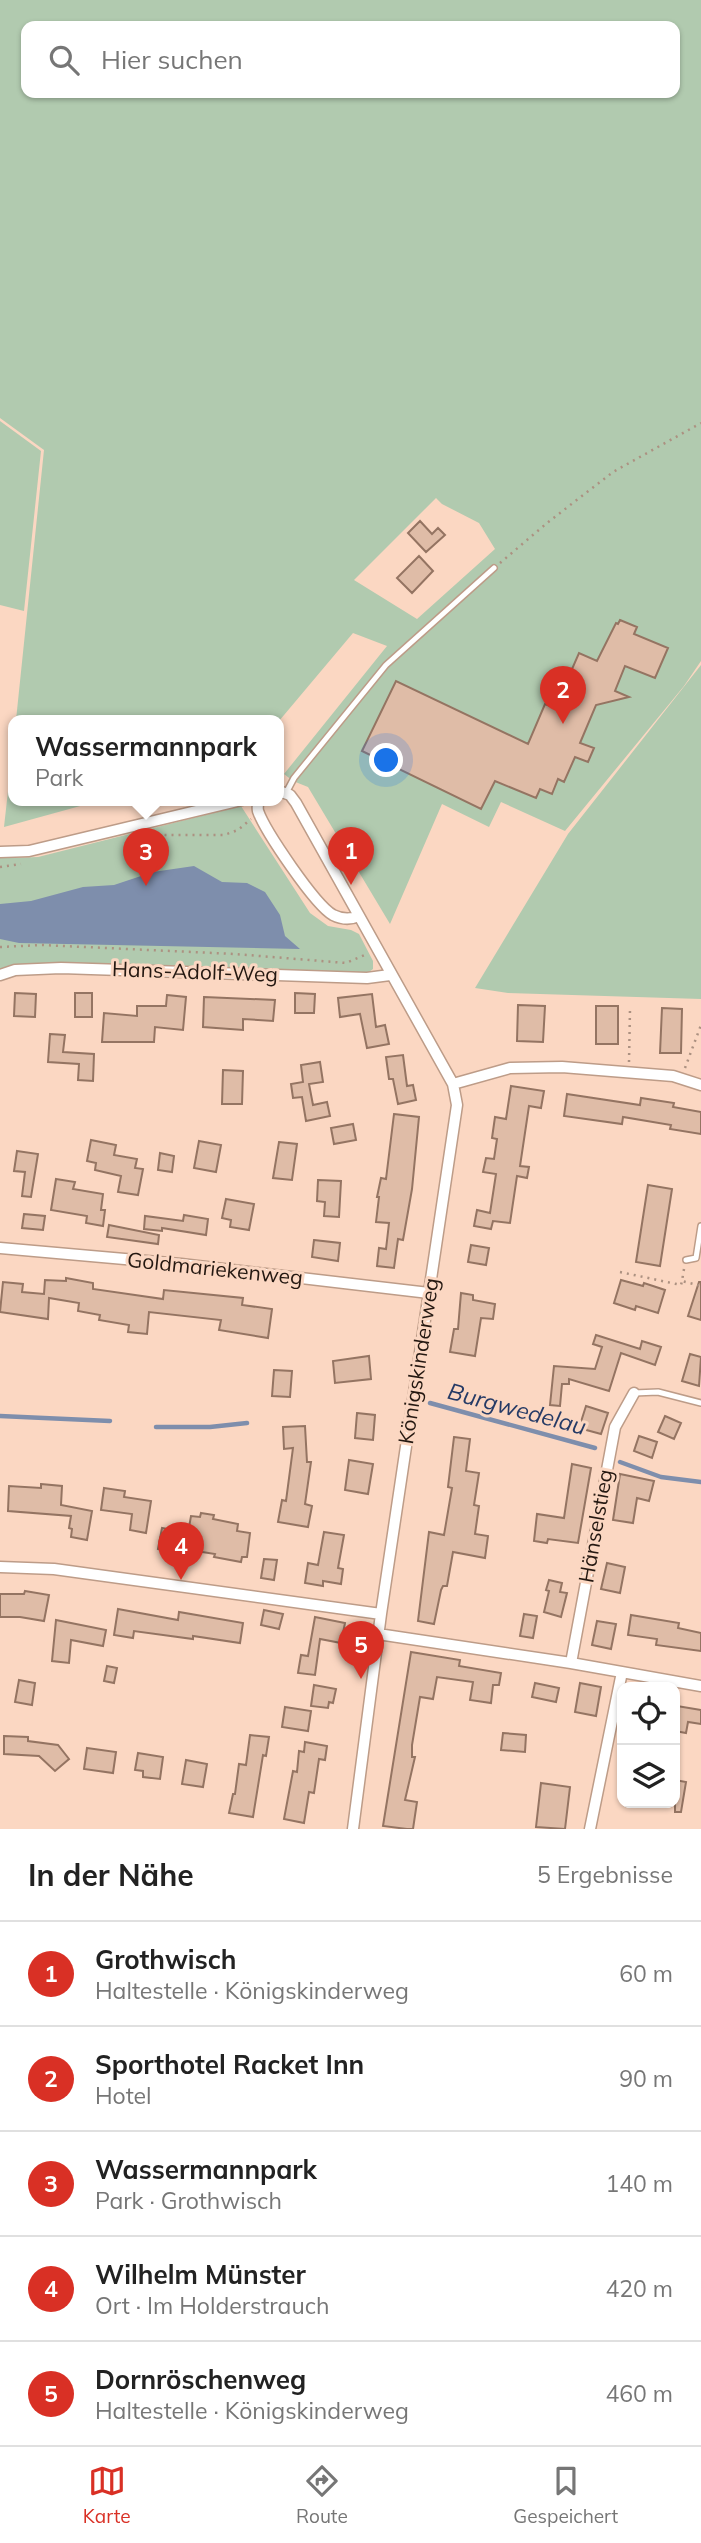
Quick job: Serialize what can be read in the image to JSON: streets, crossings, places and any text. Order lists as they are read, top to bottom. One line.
{"streets":{"street":["Hans-Adolf-Weg","Goldmariekenweg","Königskinderweg","Hänselstieg"]},"crossings":[["Hans-Adolf-Weg","Königskinderweg"],["Goldmariekenweg","Königskinderweg"]],"water":["Burgwedelau"],"page":{"search":"Hier suchen","pins":["2","1","3","4","5"],"popup":["Wassermannpark","Park"],"heading":["In der Nähe","5 Ergebnisse"],"list":[{"mark":"1","name":"Grothwisch","note":"Haltestelle · Königskinderweg","value":"60 m"},{"mark":"2","name":"Sporthotel Racket Inn","note":"Hotel","value":"90 m"},{"mark":"3","name":"Wassermannpark","note":"Park · Grothwisch","value":"140 m"},{"mark":"4","name":"Wilhelm Münster","note":"Ort · Im Holderstrauch","value":"420 m"},{"mark":"5","name":"Dornröschenweg","note":"Haltestelle · Königskinderweg","value":"460 m"}],"nav":["Karte","Route","Gespeichert"]}}
